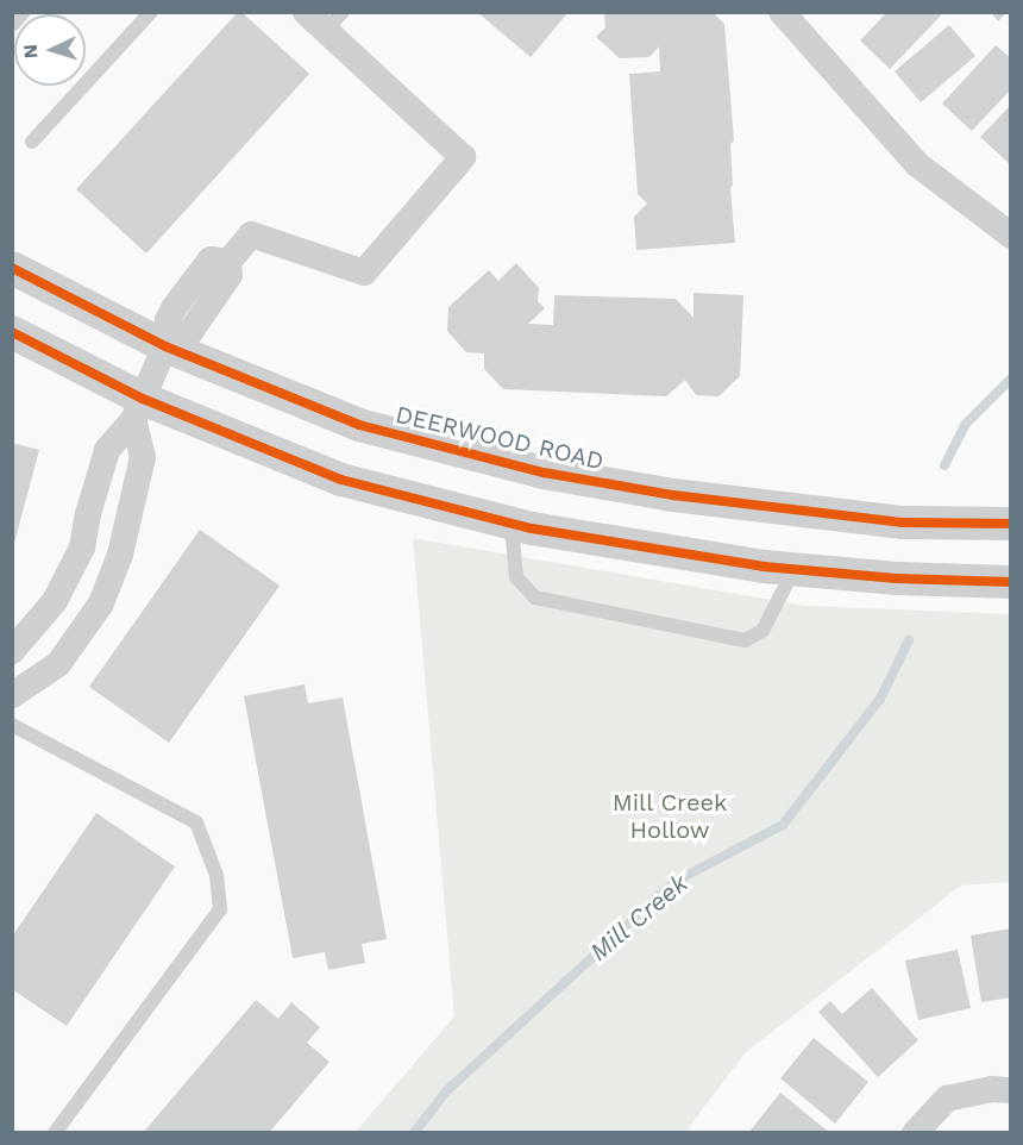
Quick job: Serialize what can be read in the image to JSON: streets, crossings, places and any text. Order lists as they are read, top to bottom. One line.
{"streets":{"street":["DEERWOOD ROAD"]},"water":["Mill Creek"],"parks":["Mill Creek Hollow"],"north":"left"}
